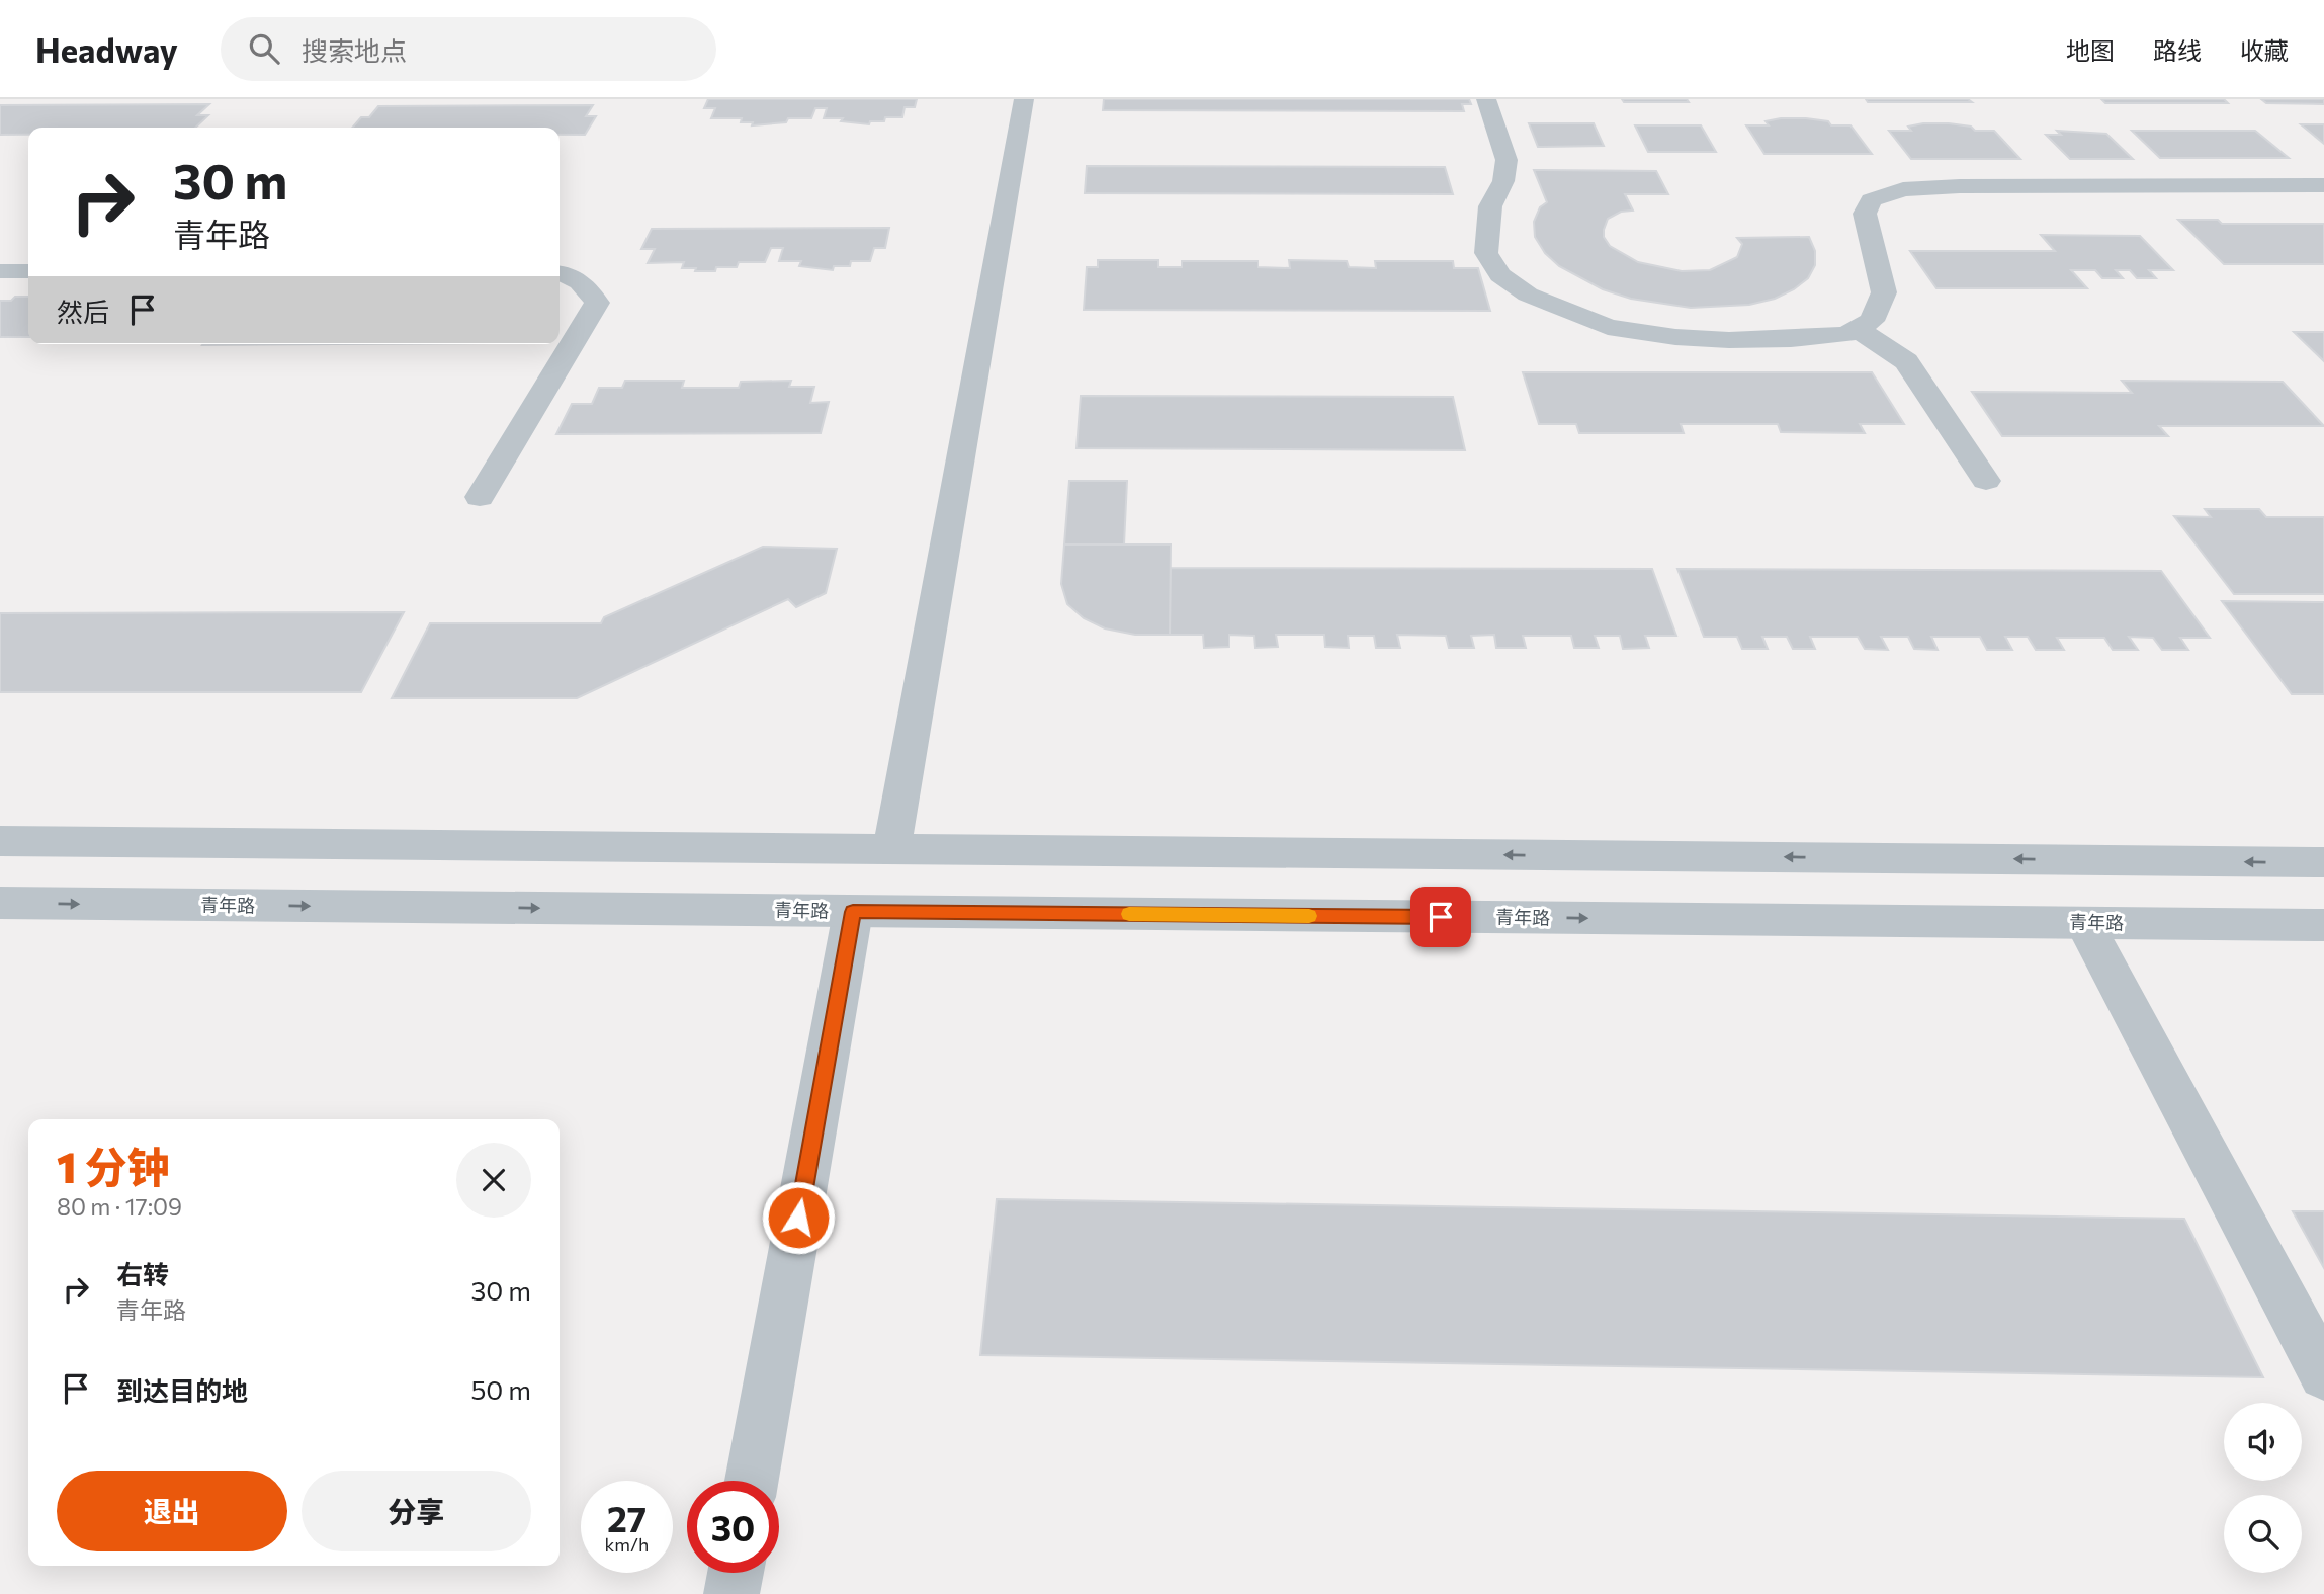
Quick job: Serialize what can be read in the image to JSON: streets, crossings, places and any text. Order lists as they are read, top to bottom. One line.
{"streets":{"street":["青年路"]},"page":{"header":"Headway","search":"搜索地点","nav":["地图","路线","收藏"],"turn":["30 m","青年路"],"then":"然后","heading":["1 分钟","80 m · 17:09"],"list":[{"name":"右转","note":"青年路","value":"30 m"},{"name":"到达目的地","value":"50 m"}],"buttons":["退出","分享"],"speed":"27 km/h","limit":"30"}}
